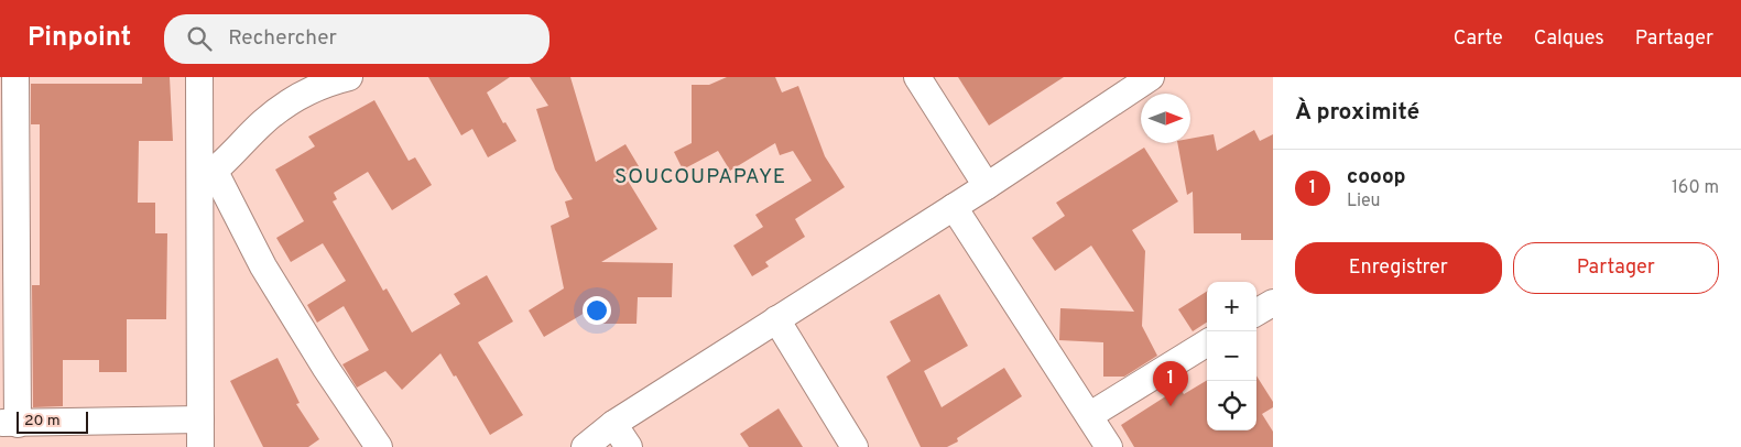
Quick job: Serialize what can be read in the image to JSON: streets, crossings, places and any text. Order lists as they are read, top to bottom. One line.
{"districts":["SOUCOUPAPAYE"],"scale_bar":"20 m","north":"right","page":{"header":"Pinpoint","search":"Rechercher","nav":["Carte","Calques","Partager"],"heading":"À proximité","list":[{"mark":"1","name":"cooop","note":"Lieu","value":"160 m"}],"buttons":["Enregistrer","Partager"],"map_buttons":["+","−"],"pins":"1","scale":"20 m"}}
